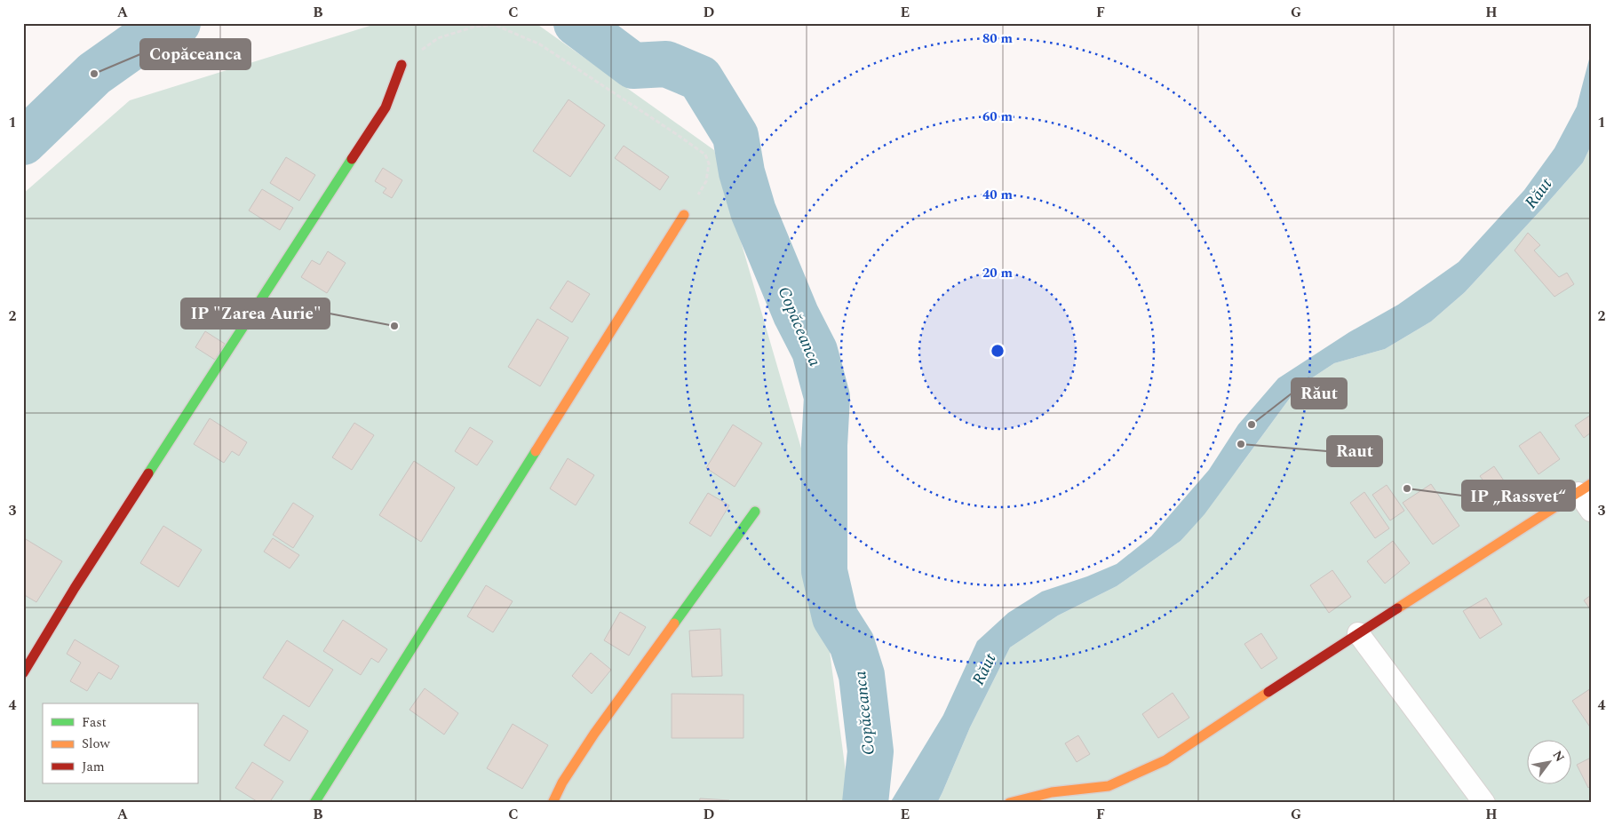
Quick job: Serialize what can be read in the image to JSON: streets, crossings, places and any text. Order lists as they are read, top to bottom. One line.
{"water":["Răut","Copăceanca"],"places":["Copăceanca","IP \"Zarea Aurie\"","Răut","Raut","IP „Rassvet“"],"legend":["Fast","Slow","Jam"],"north":"top right","grid":{"columns":["A","B","C","D","E","F","G","H"],"rows":["1","2","3","4"]},"rings":["80 m","60 m","40 m","20 m"]}
